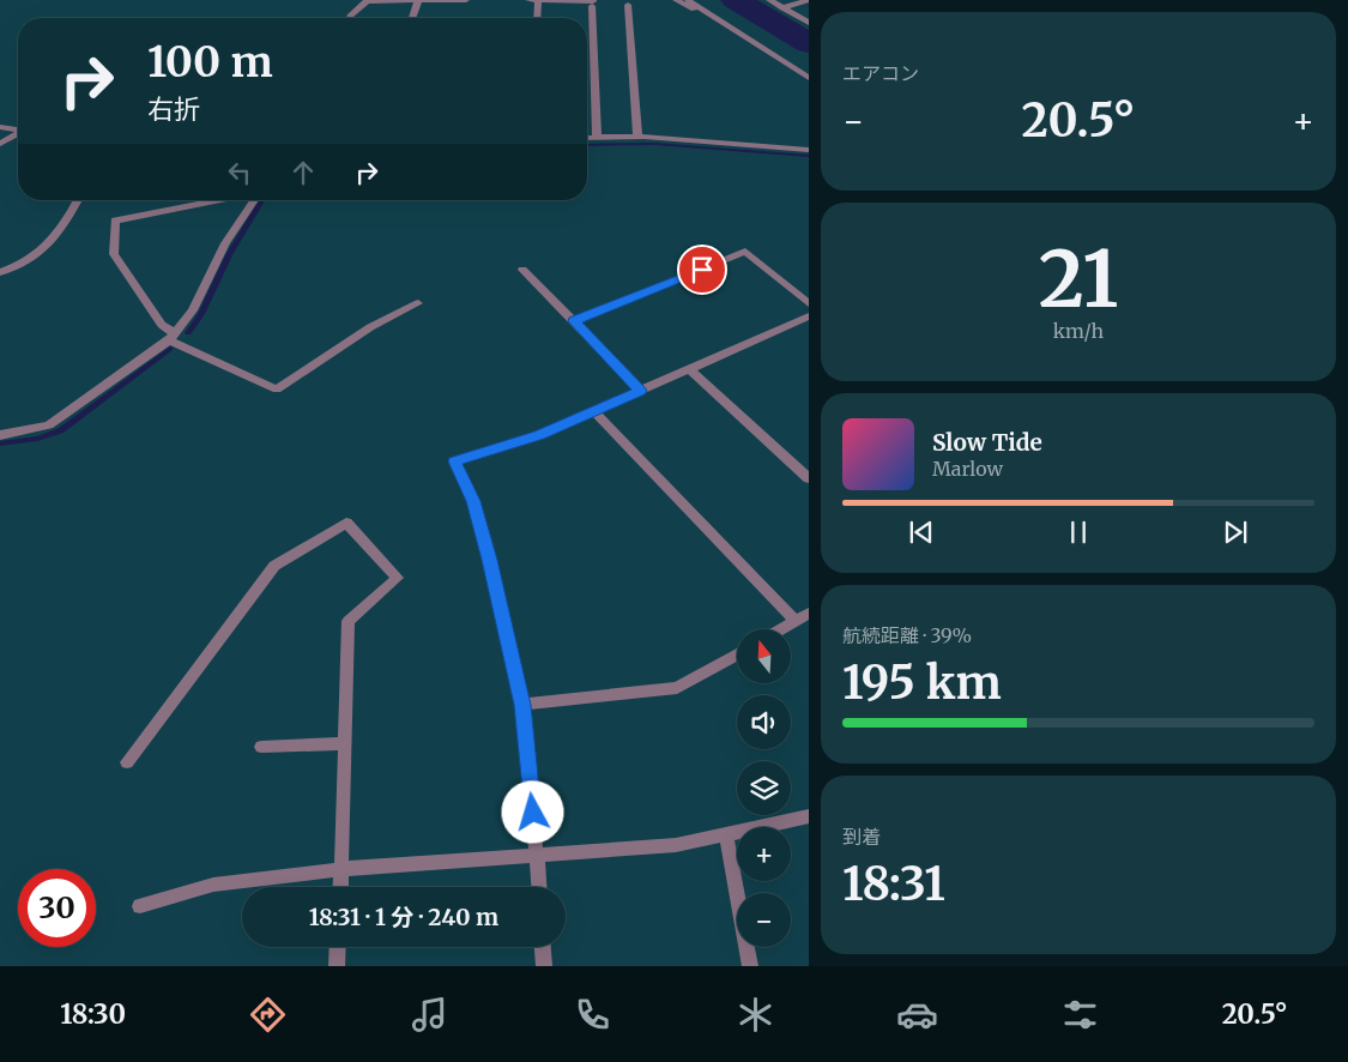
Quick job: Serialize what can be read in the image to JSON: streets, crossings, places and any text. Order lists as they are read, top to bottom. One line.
{"north":"top","page":{"tile":["エアコン",["21","km/h"],["航続距離 · 39%","195 km"],["到着","18:31"]],"turn":["100 m","右折"],"heat":["−","20.5°","+"],"song":["Slow Tide","Marlow"],"map_buttons":["+","−"],"limit":"30","trip":"18:31 · 1 分 · 240 m","tabs":["18:30","20.5°"]}}
